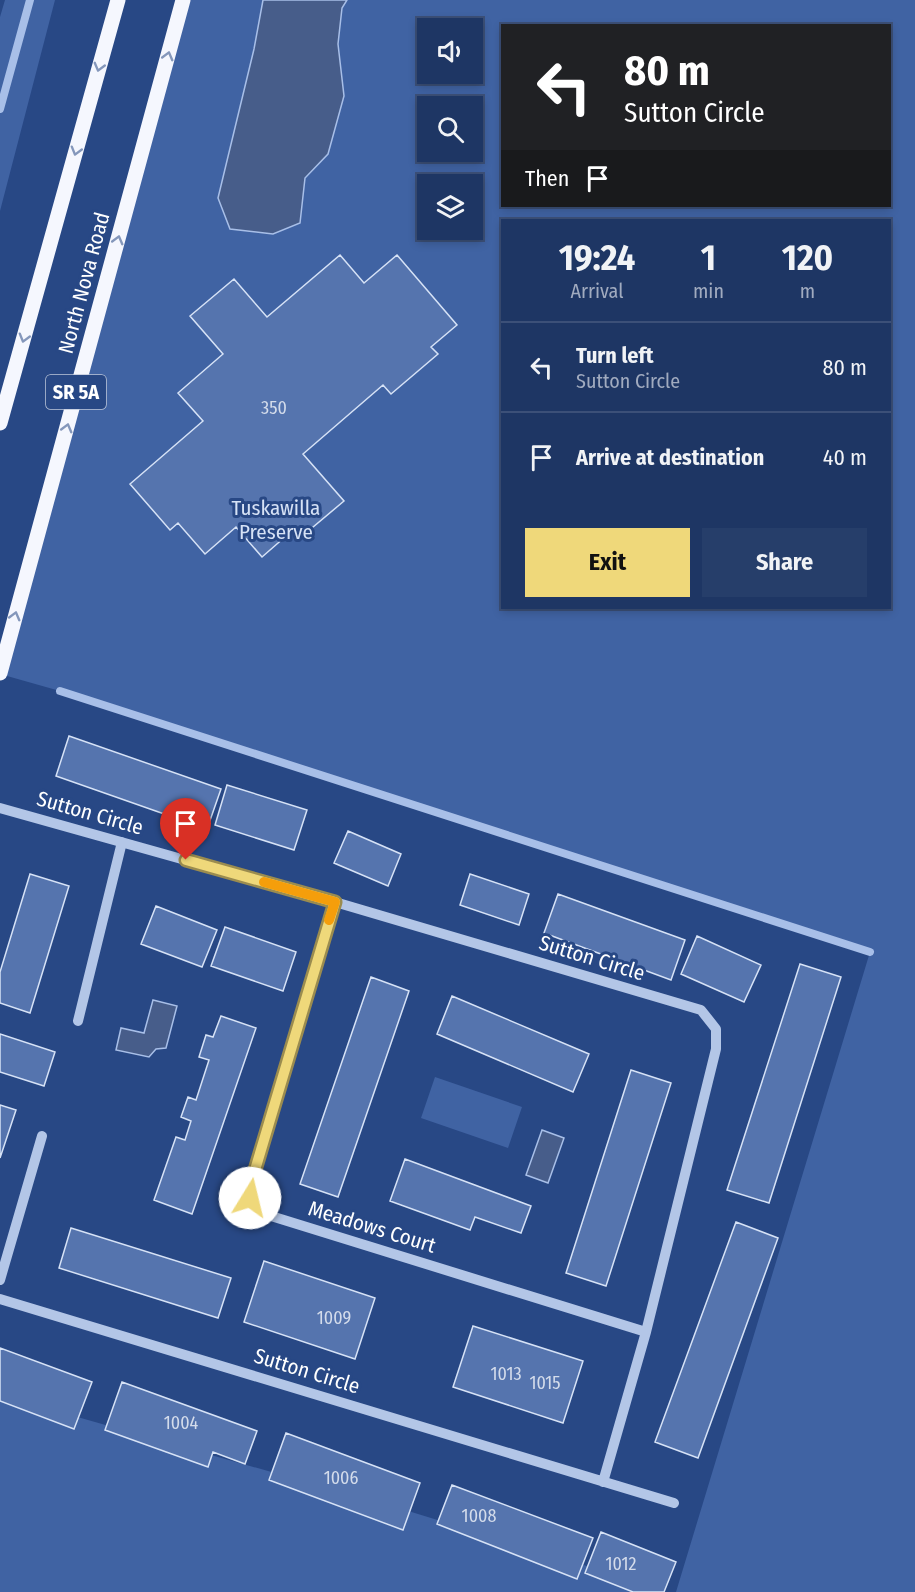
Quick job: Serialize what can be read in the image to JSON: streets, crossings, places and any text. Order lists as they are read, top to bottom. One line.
{"streets":{"main road":["North Nova Road","SR 5A"],"street":["Sutton Circle","Meadows Court"]},"crossings":[["Sutton Circle","Meadows Court"]],"parks":["Tuskawilla Preserve"],"house_numbers":["350","1009","1013","1015","1004","1006","1008","1012"],"page":{"turn":["80 m","Sutton Circle"],"then":"Then","eta":["19:24","Arrival","1","min","120","m"],"list":[{"name":"Turn left","note":"Sutton Circle","value":"80 m"},{"name":"Arrive at destination","value":"40 m"}],"buttons":["Exit","Share"]}}
